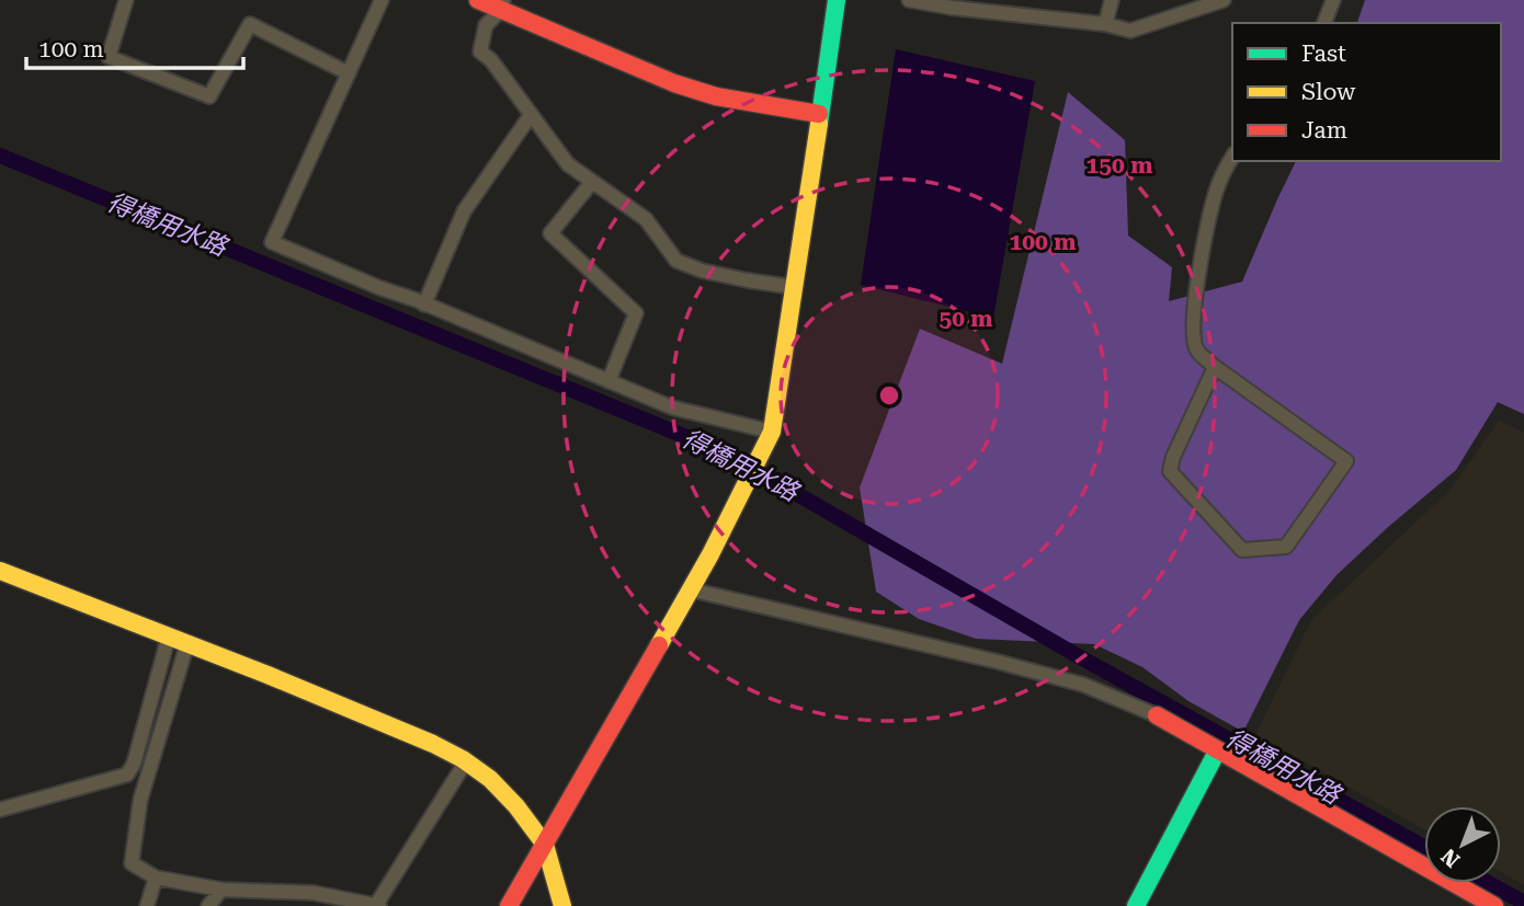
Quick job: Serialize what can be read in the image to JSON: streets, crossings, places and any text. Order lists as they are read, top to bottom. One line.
{"water":["得橋用水路"],"legend":["Fast","Slow","Jam"],"scale_bar":"100 m","north":"bottom left","rings":["150 m","100 m","50 m"]}
